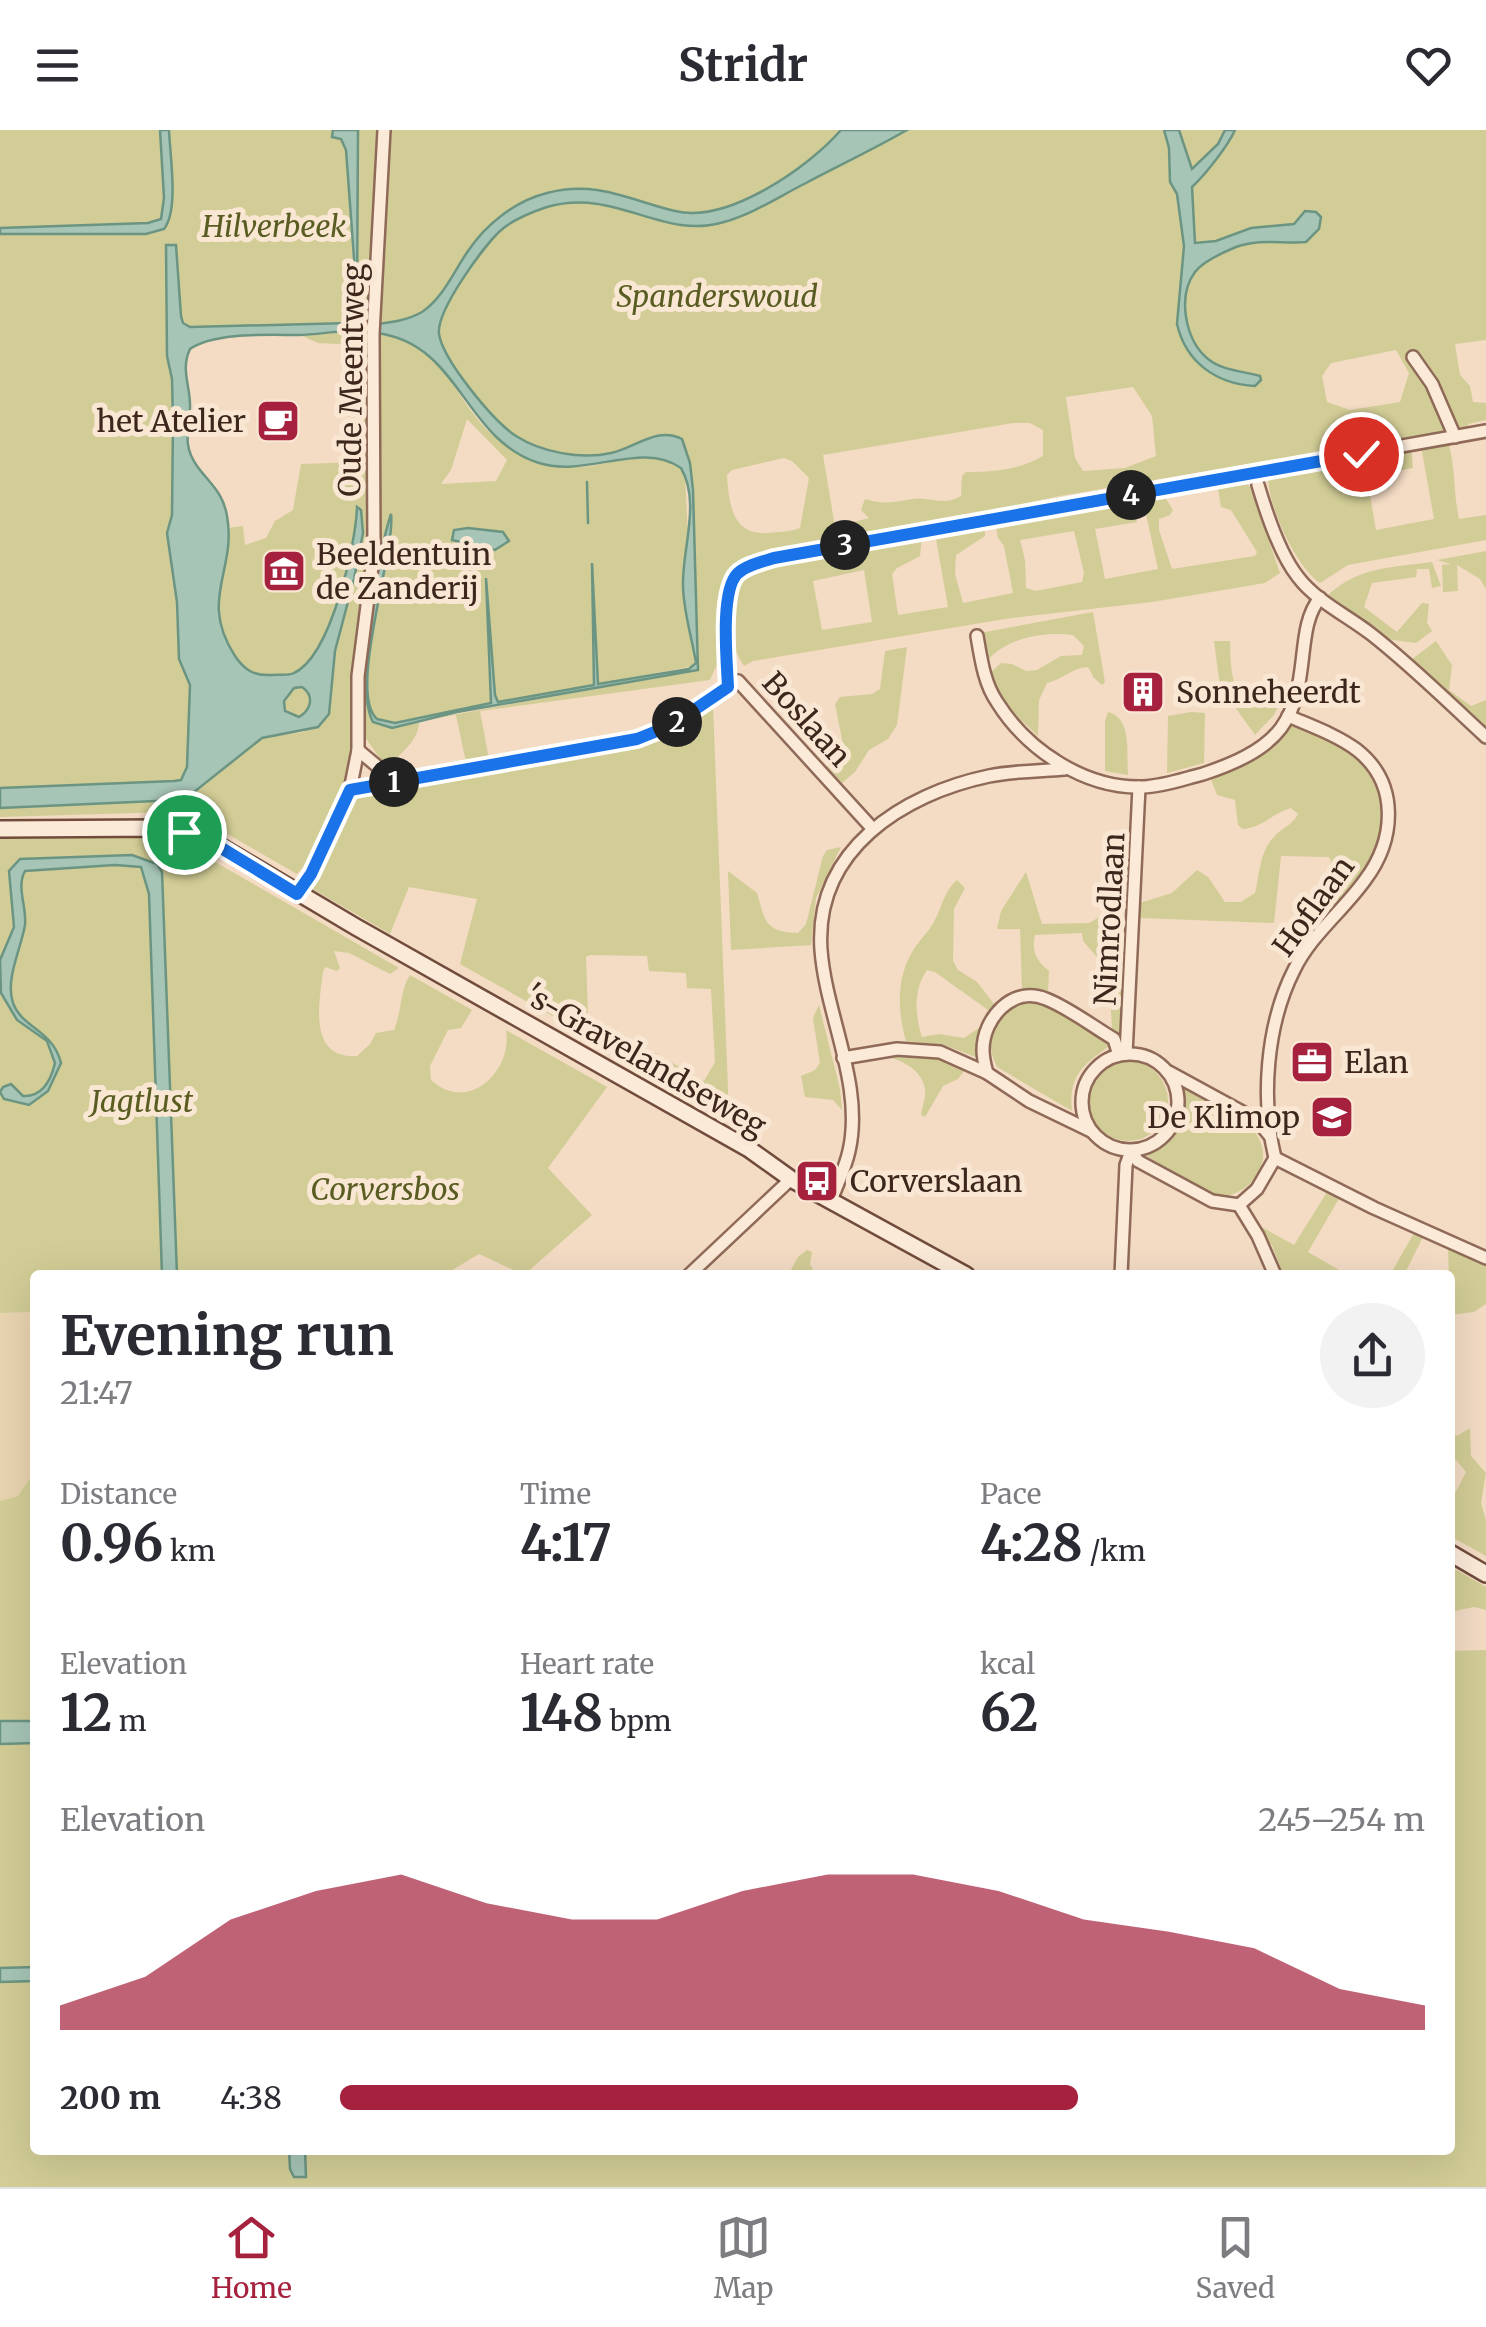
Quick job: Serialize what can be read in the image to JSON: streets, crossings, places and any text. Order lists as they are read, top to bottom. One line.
{"streets":{"street":["Oude Meentweg","Boslaan","Hoflaan","Nimrodlaan","'s-Gravelandseweg"]},"crossings":[["Oude Meentweg","Boslaan"],["Oude Meentweg","'s-Gravelandseweg"]],"parks":["Hilverbeek","Spanderswoud","Jagtlust","Corversbos"],"places":{"cafe":["het Atelier"],"museum":["Beeldentuin de Zanderij"],"building":["Sonneheerdt"],"office":["Elan"],"school or university":["De Klimop"],"bus stop":["Corverslaan"]},"page":{"header":"Stridr","pins":["4","3","2","1"],"heading":["Evening run","21:47"],"stats":[["Distance","0.96 km"],["Time","4:17"],["Pace","4:28 /km"],["Elevation","12 m"],["Heart rate","148 bpm"],["kcal","62"]],"chart":["Elevation","245–254 m"],"list":[{"name":"200 m","note":"4:38"}],"tabs":["Home","Map","Saved"]}}
